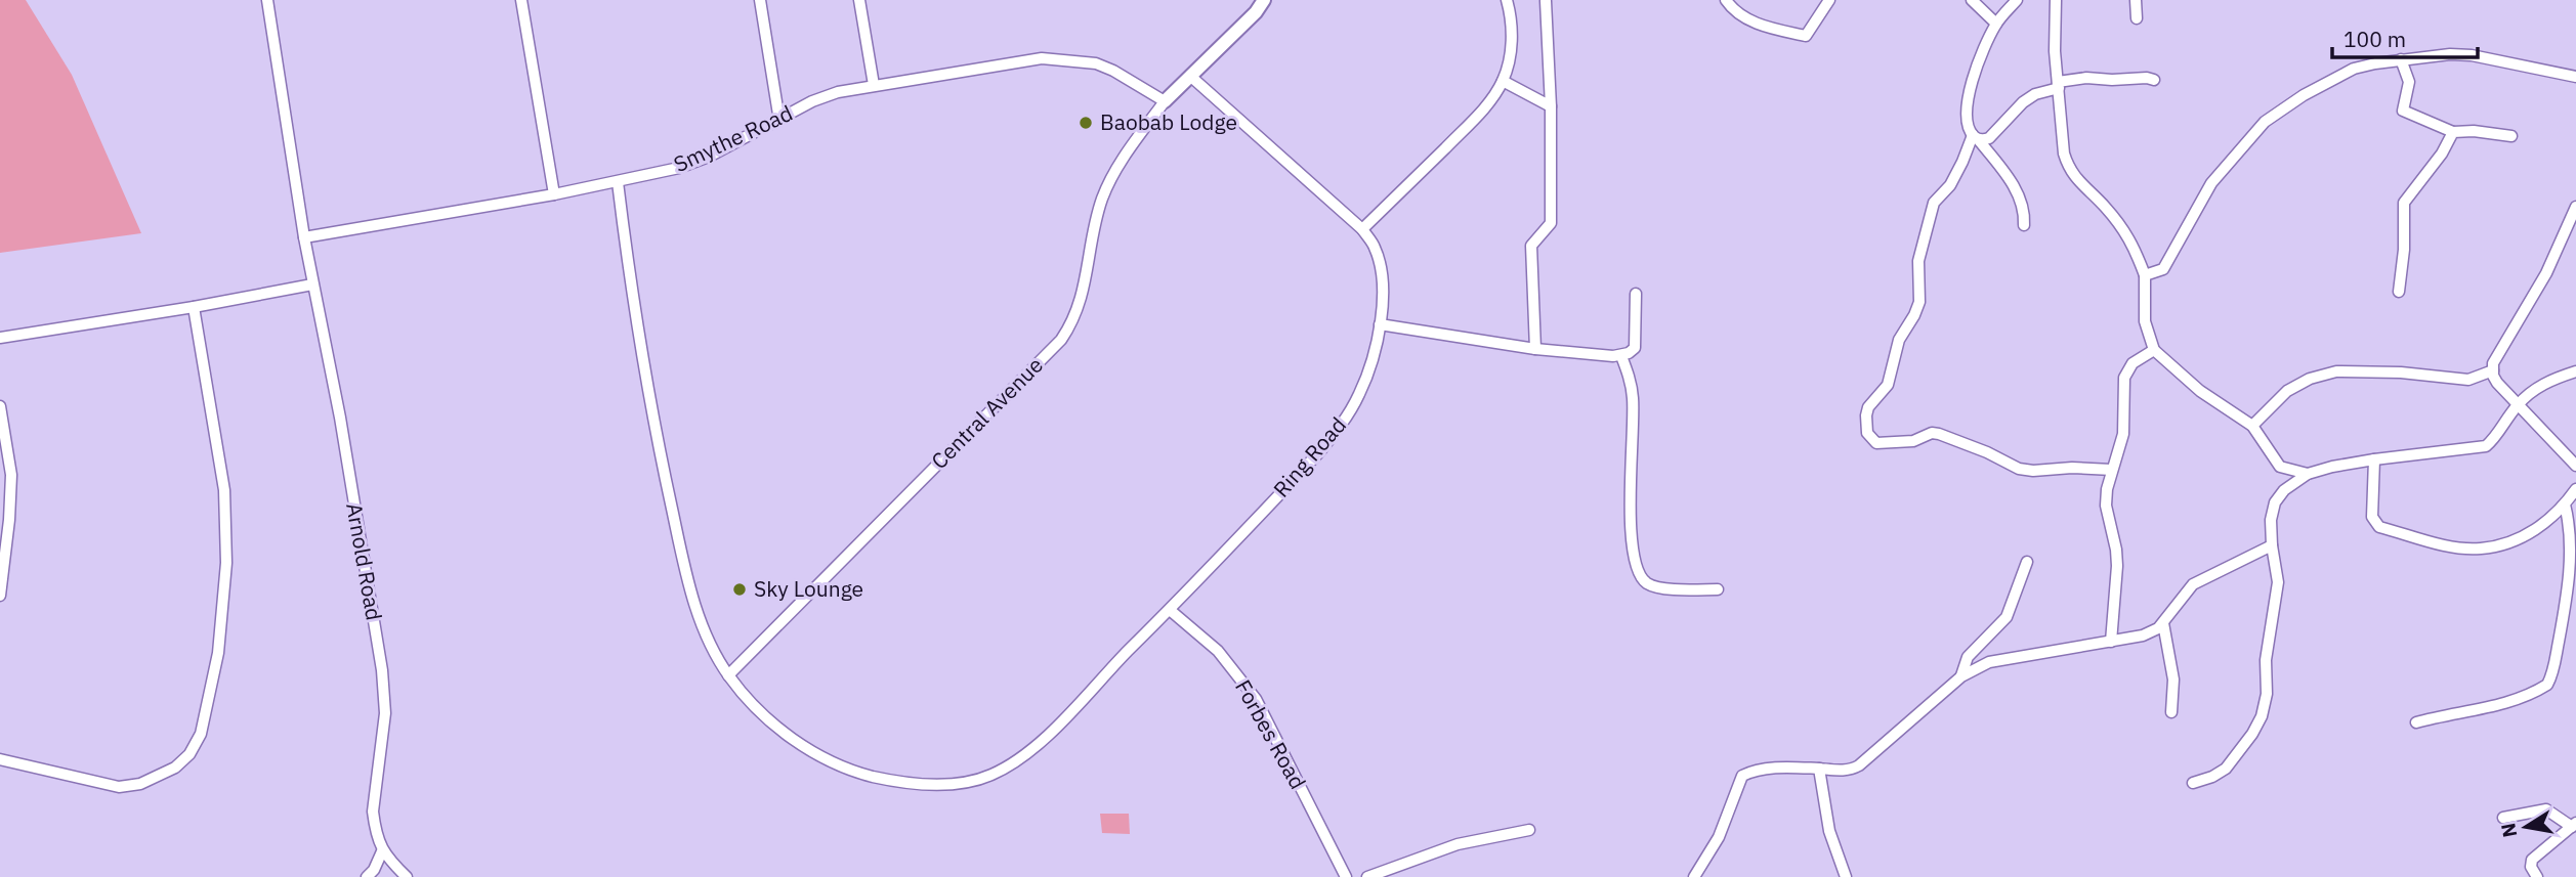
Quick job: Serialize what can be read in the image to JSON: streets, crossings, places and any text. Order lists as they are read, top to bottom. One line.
{"streets":{"street":["Smythe Road","Central Avenue","Ring Road","Arnold Road","Forbes Road"]},"crossings":[["Smythe Road","Central Avenue"],["Smythe Road","Ring Road"],["Smythe Road","Arnold Road"],["Central Avenue","Ring Road"],["Ring Road","Forbes Road"]],"places":["Baobab Lodge","Sky Lounge"],"scale_bar":"100 m","north":"left"}
